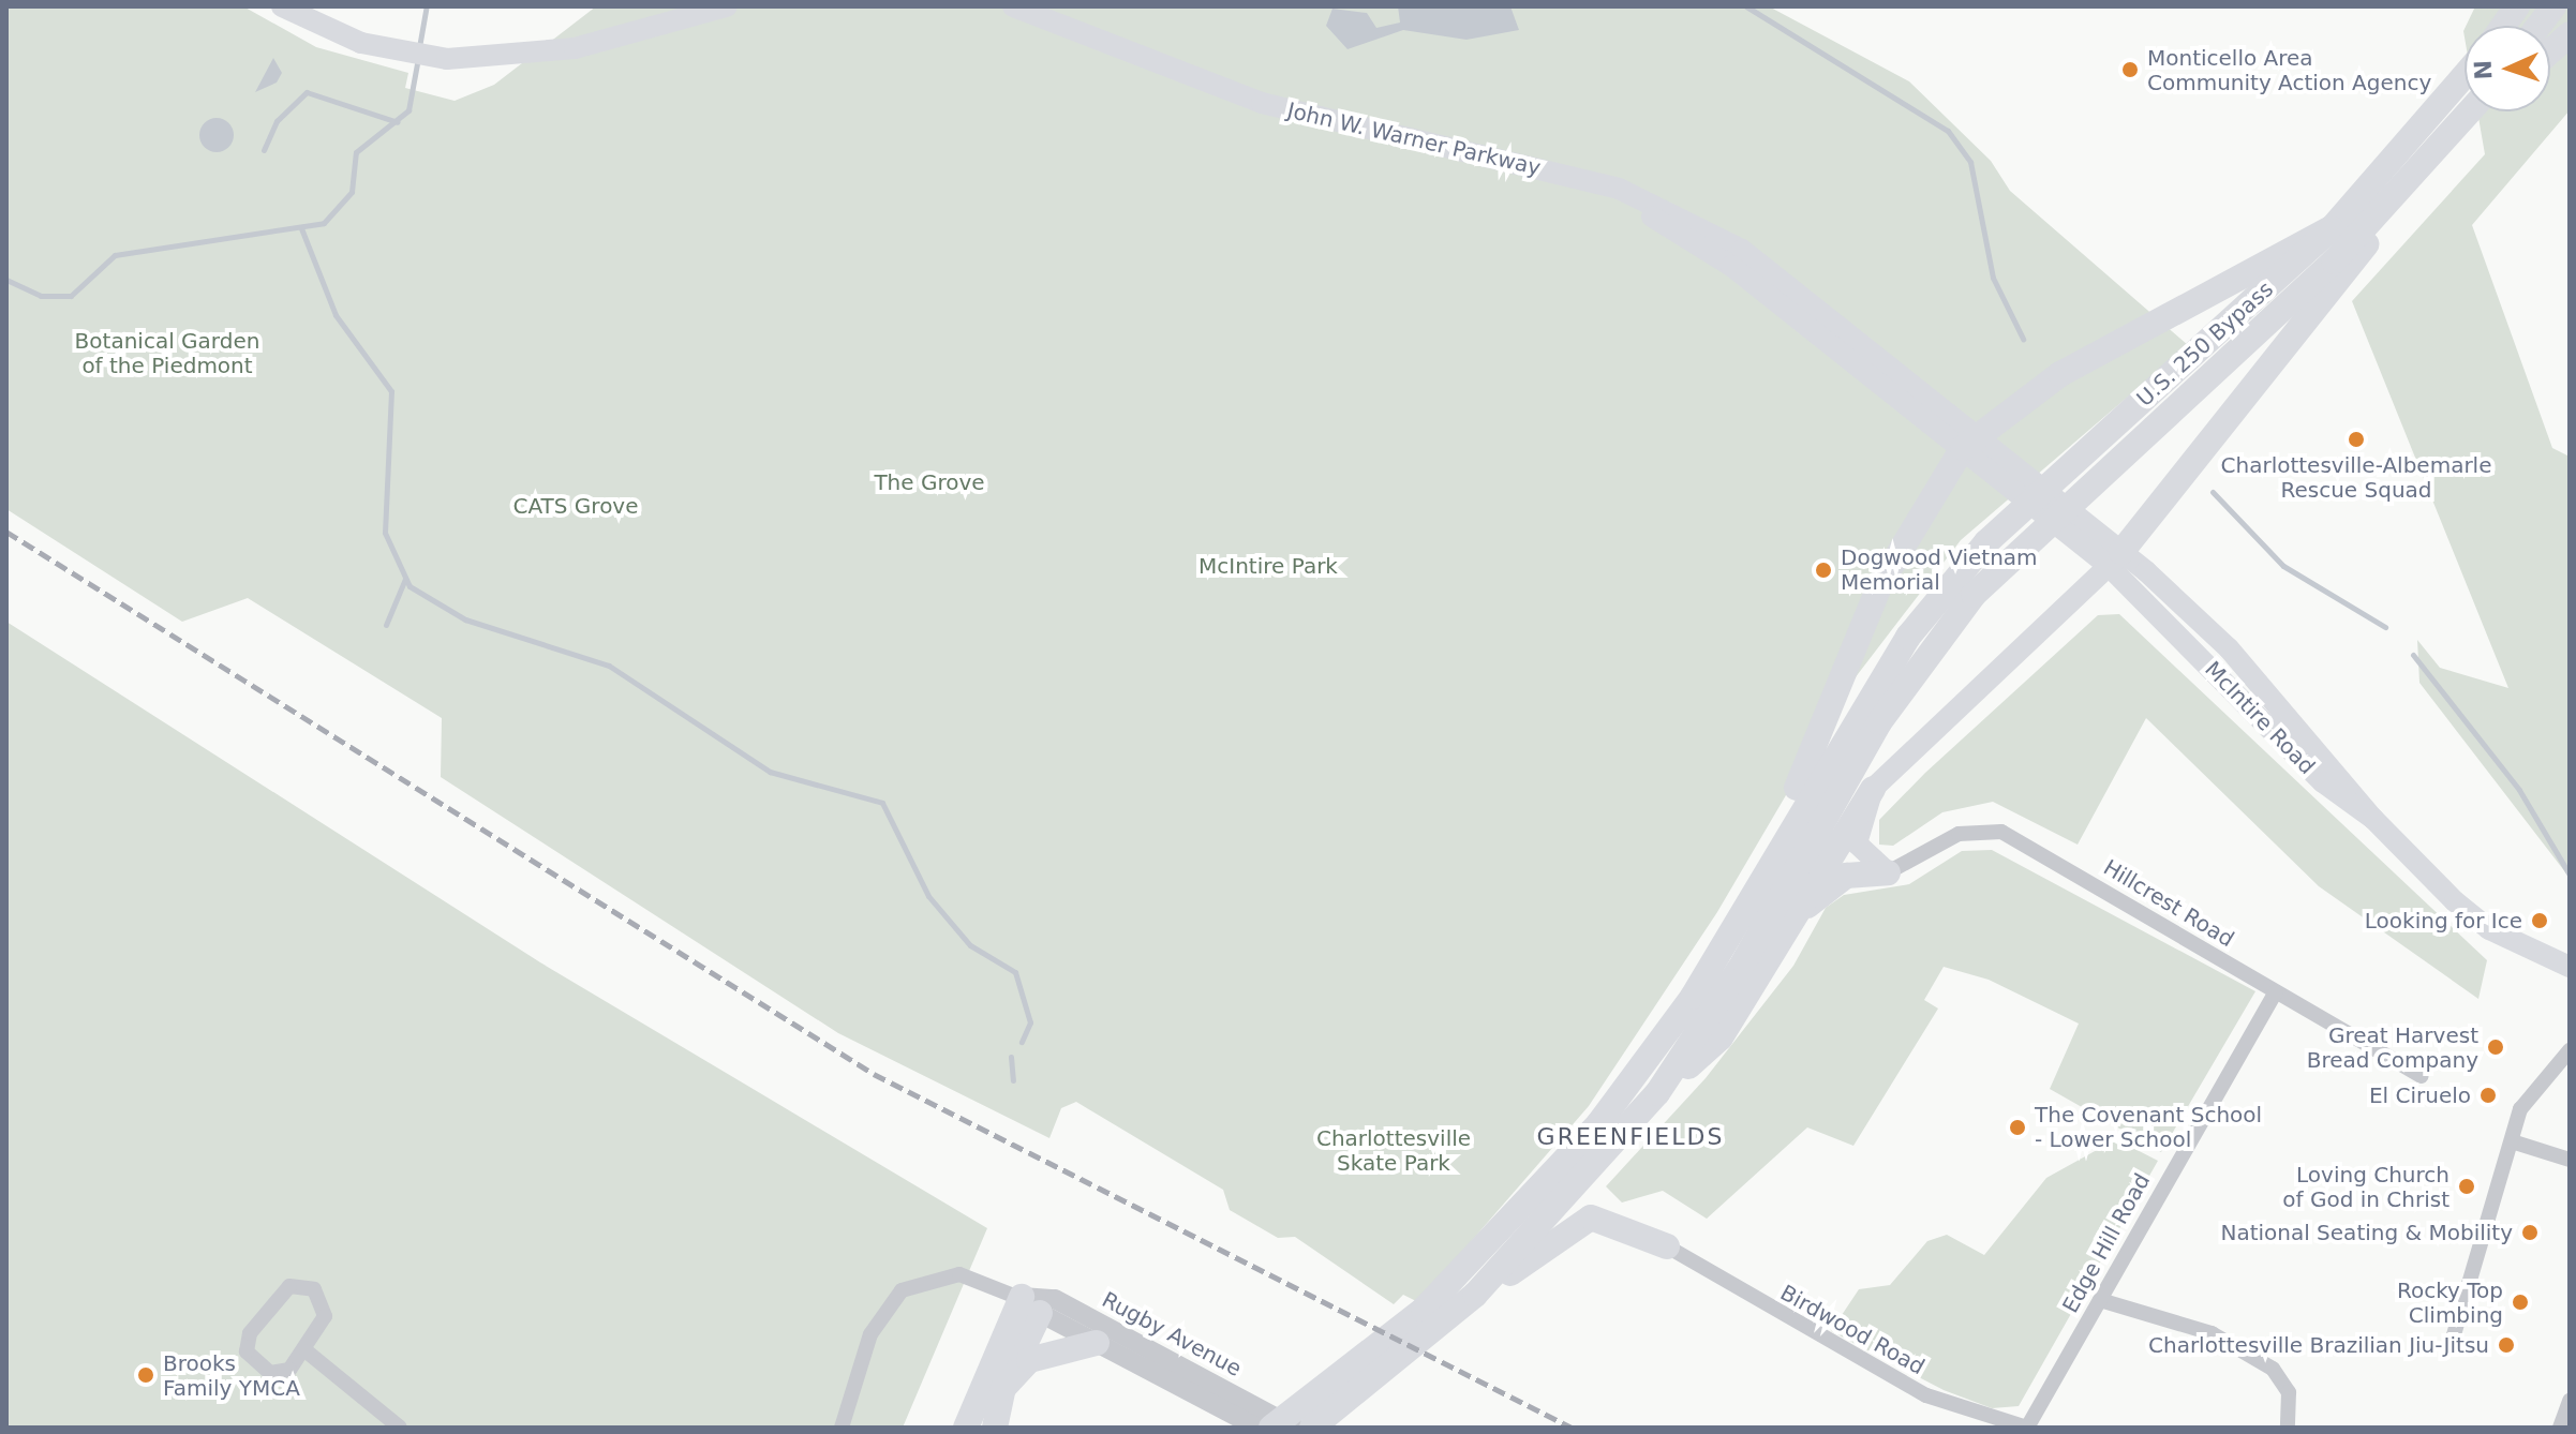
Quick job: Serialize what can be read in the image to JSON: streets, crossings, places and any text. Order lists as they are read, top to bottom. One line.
{"streets":{"highway":["U.S. 250 Bypass"],"main road":["John W. Warner Parkway"],"street":["Hillcrest Road","Edge Hill Road","Birdwood Road","Rugby Avenue"]},"crossings":[["Hillcrest Road","Edge Hill Road"],["Edge Hill Road","Birdwood Road"]],"districts":["GREENFIELDS"],"parks":["Botanical Garden of the Piedmont","The Grove","CATS Grove","McIntire Park","Charlottesville Skate Park"],"places":["Monticello Area Community Action Agency","Charlottesville-Albemarle Rescue Squad","Dogwood Vietnam Memorial","Looking for Ice","Great Harvest Bread Company","El Ciruelo","The Covenant School - Lower School","Loving Church of God in Christ","National Seating & Mobility","Rocky Top Climbing","Charlottesville Brazilian Jiu-Jitsu","Brooks Family YMCA"],"north":"left"}
